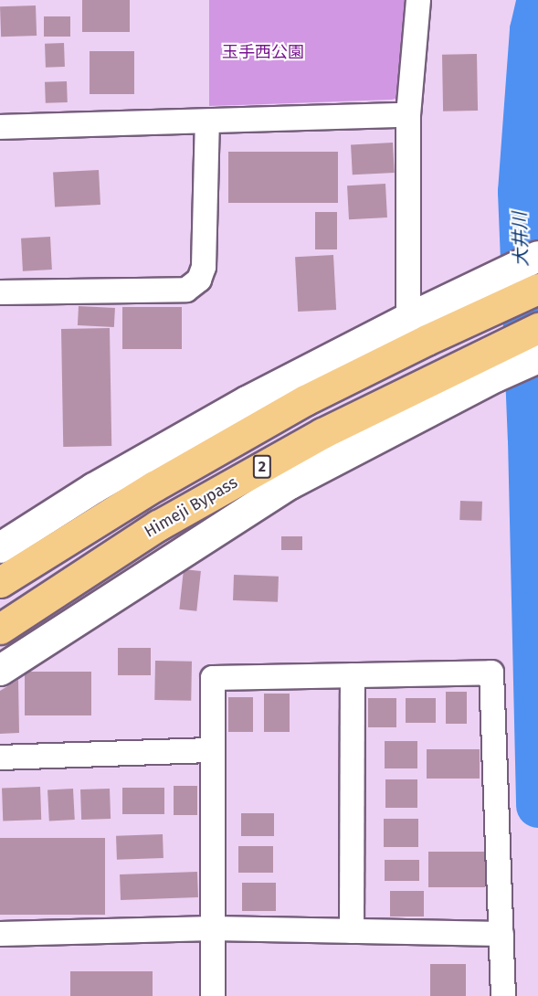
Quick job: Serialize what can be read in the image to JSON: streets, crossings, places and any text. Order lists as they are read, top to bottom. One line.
{"streets":{"highway":["2","Himeji Bypass"]},"water":["大井川"],"parks":["玉手西公園"]}
